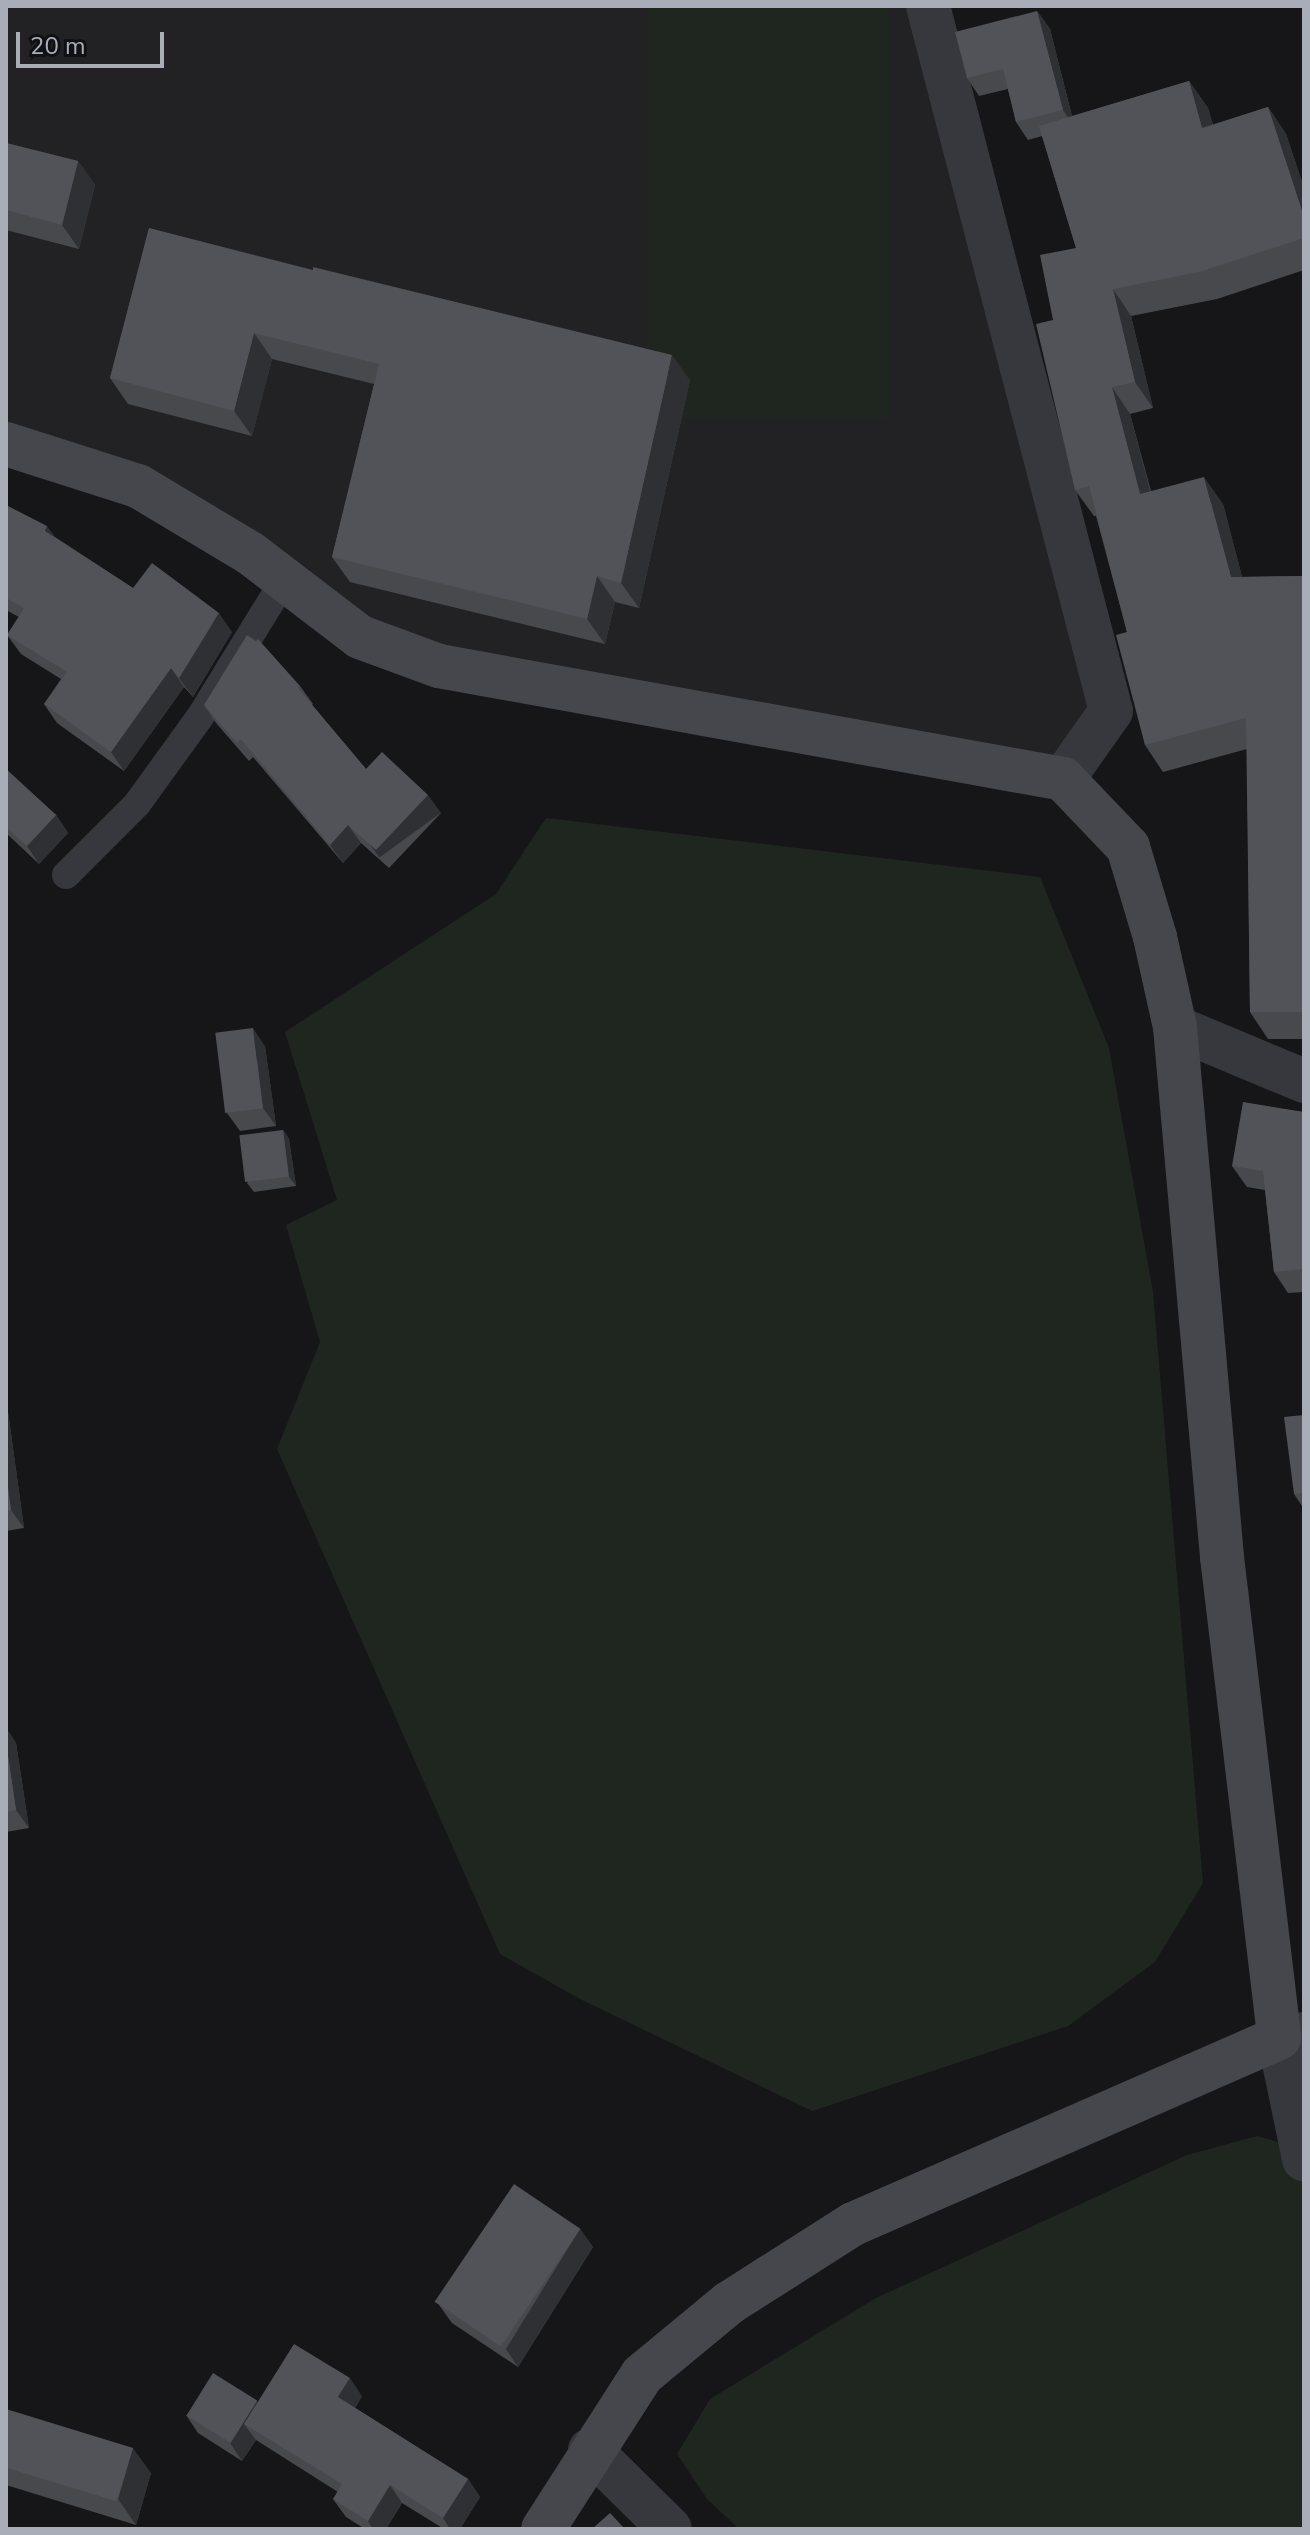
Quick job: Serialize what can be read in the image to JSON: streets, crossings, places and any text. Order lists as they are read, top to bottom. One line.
{"scale_bar":"20 m"}
